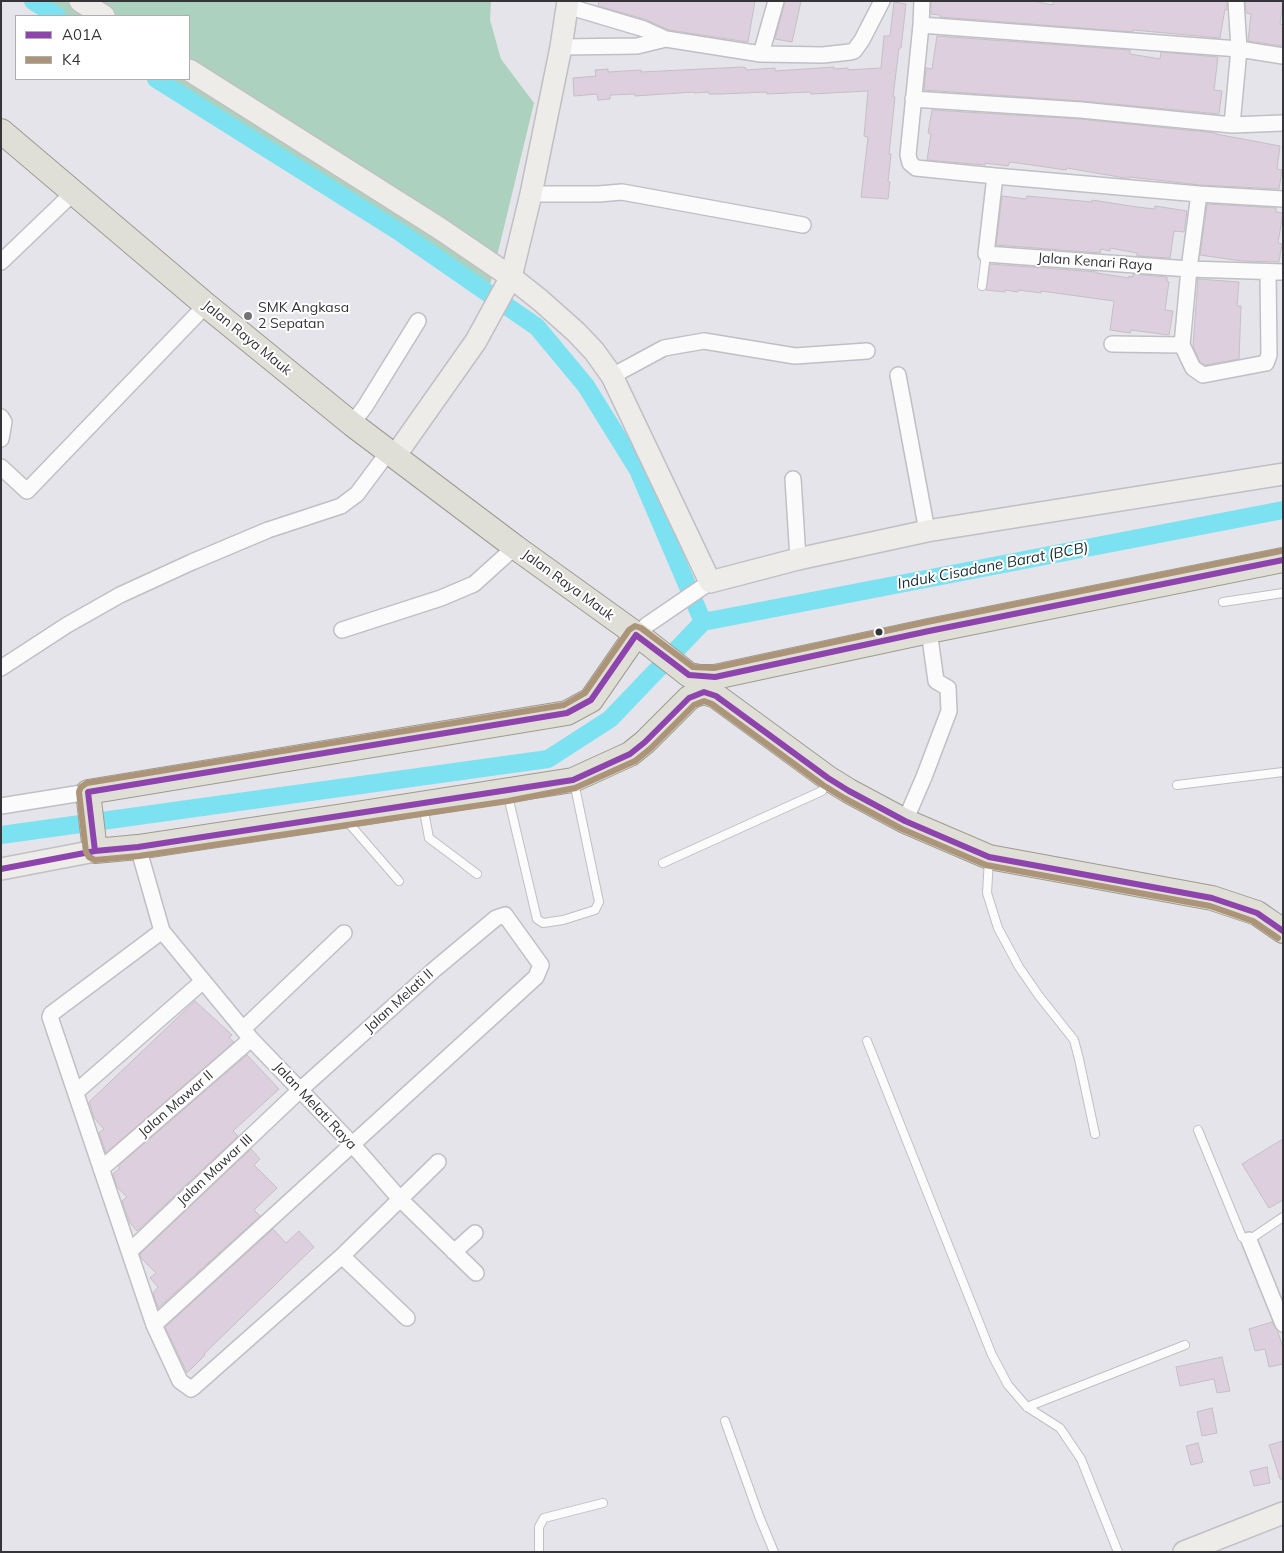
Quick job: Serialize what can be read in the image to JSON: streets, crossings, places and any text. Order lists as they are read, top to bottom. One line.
{"streets":{"main road":["Jalan Raya Mauk"],"street":["Jalan Kenari Raya","Jalan Melati II","Jalan Mawar II","Jalan Melati Raya","Jalan Mawar III"]},"crossings":[["Jalan Melati II","Jalan Melati Raya"],["Jalan Melati II","Jalan Mawar III"],["Jalan Mawar II","Jalan Melati Raya"],["Jalan Melati Raya","Jalan Mawar III"]],"water":["Induk Cisadane Barat (BCB)"],"places":["SMK Angkasa 2 Sepatan"],"lines":["transit line K4","transit line A01A"],"legend":["A01A","K4"]}
